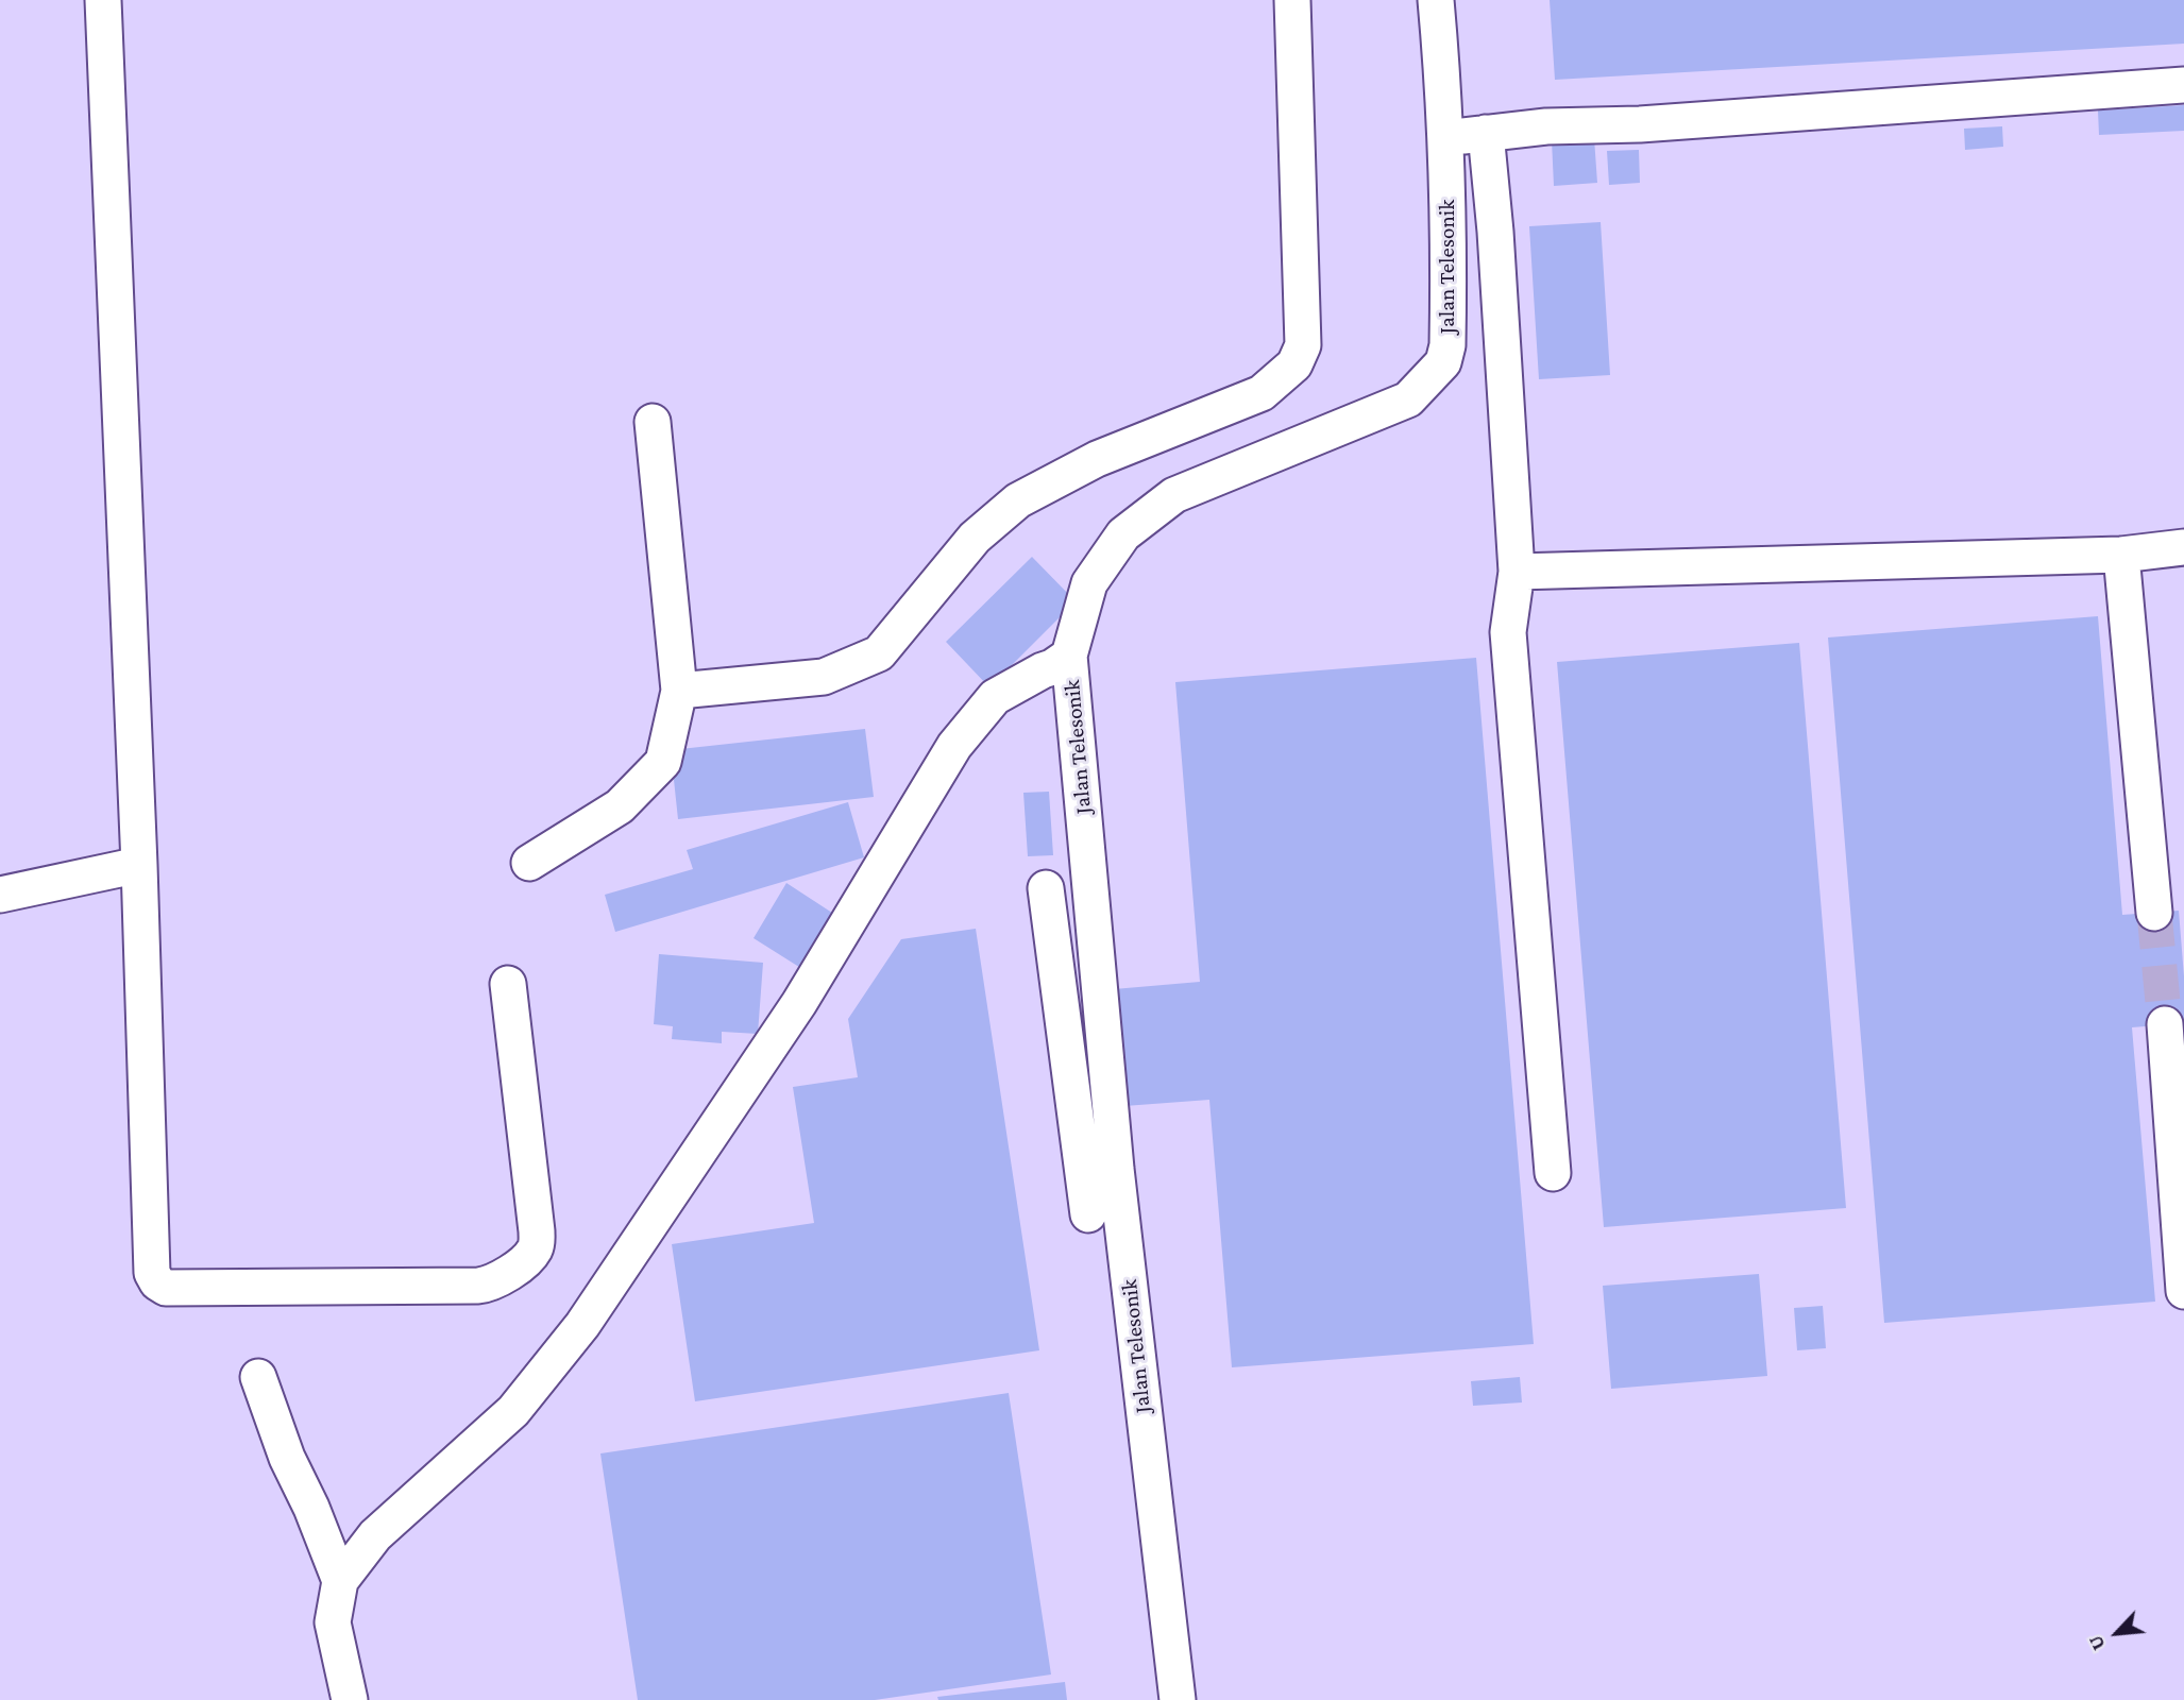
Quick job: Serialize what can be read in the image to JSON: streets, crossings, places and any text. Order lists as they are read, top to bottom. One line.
{"streets":{"street":["Jalan Telesonik"]},"north":"bottom left"}
